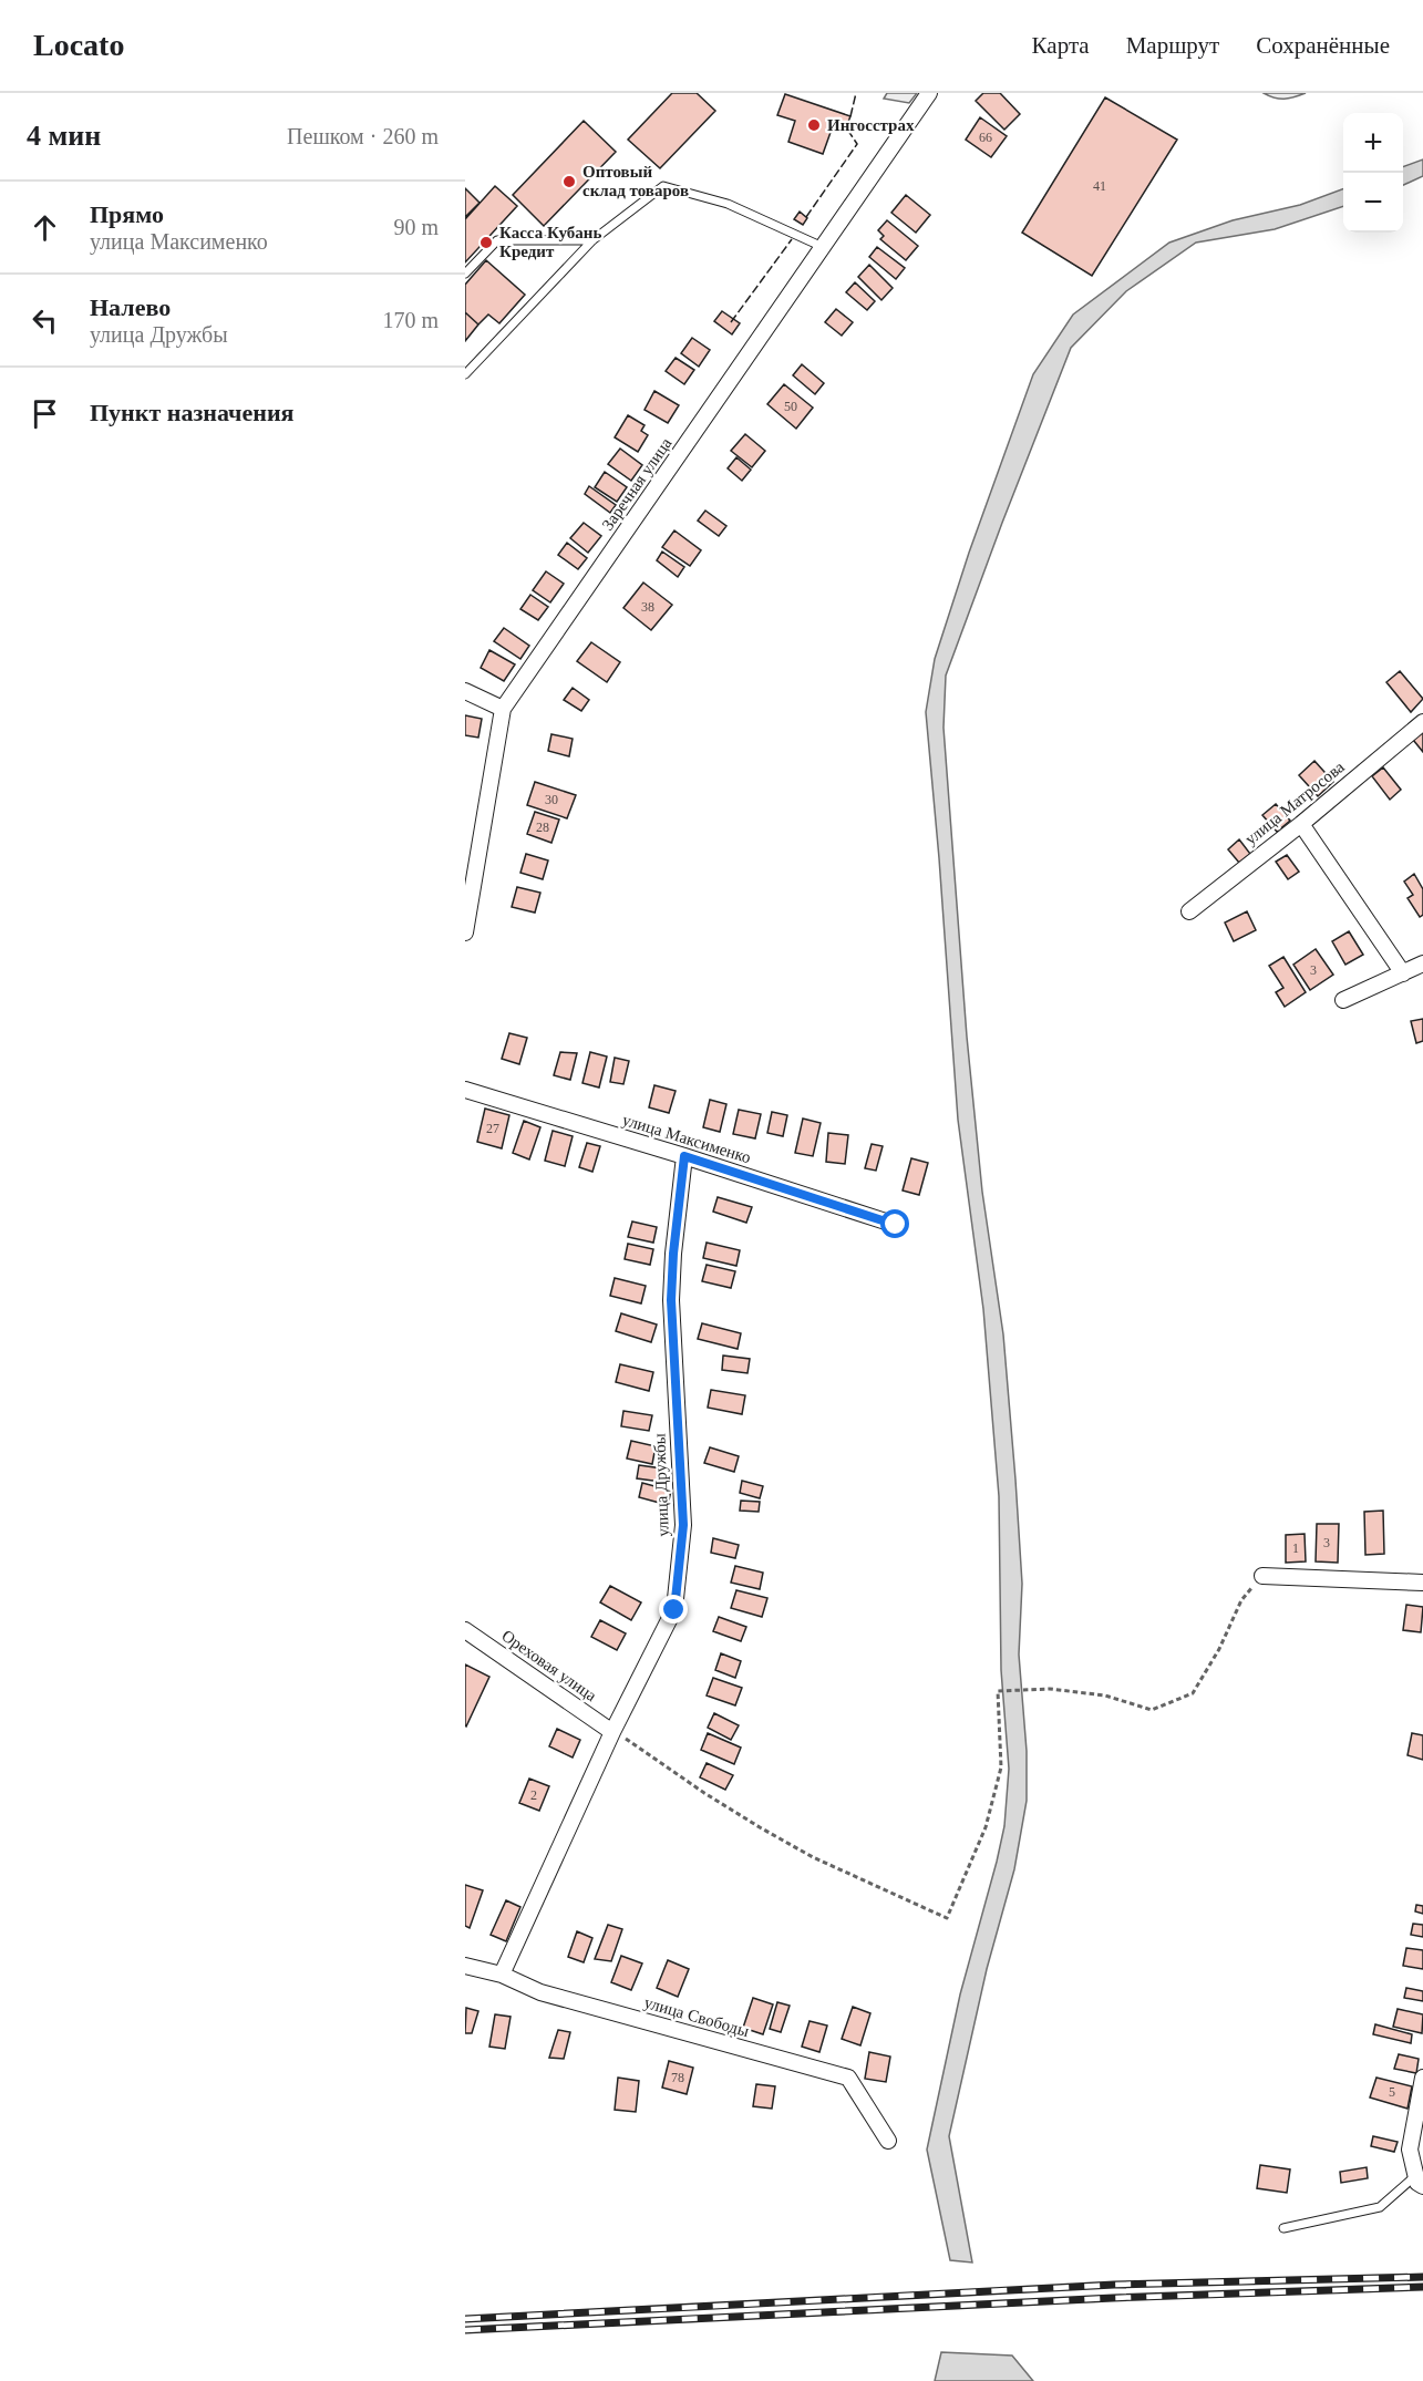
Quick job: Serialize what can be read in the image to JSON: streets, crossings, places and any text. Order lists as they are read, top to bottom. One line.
{"streets":{"street":["Заречная улица","улица Матросова","улица Максименко","улица Дружбы","Ореховая улица","улица Свободы"]},"crossings":[["улица Максименко","улица Дружбы"],["улица Дружбы","Ореховая улица"],["улица Дружбы","улица Свободы"]],"places":["Ингосстрах","Оптовый склад товаров","Касса Кубань Кредит"],"house_numbers":["66","41","50","38","30","28","3","27","3","1","2","78","5"],"page":{"header":"Locato","nav":["Карта","Маршрут","Сохранённые"],"heading":["4 мин","Пешком · 260 m"],"map_buttons":["+","−"],"list":[["Прямо","улица Максименко","90 m"],["Налево","улица Дружбы","170 m"],"Пункт назначения"]}}
